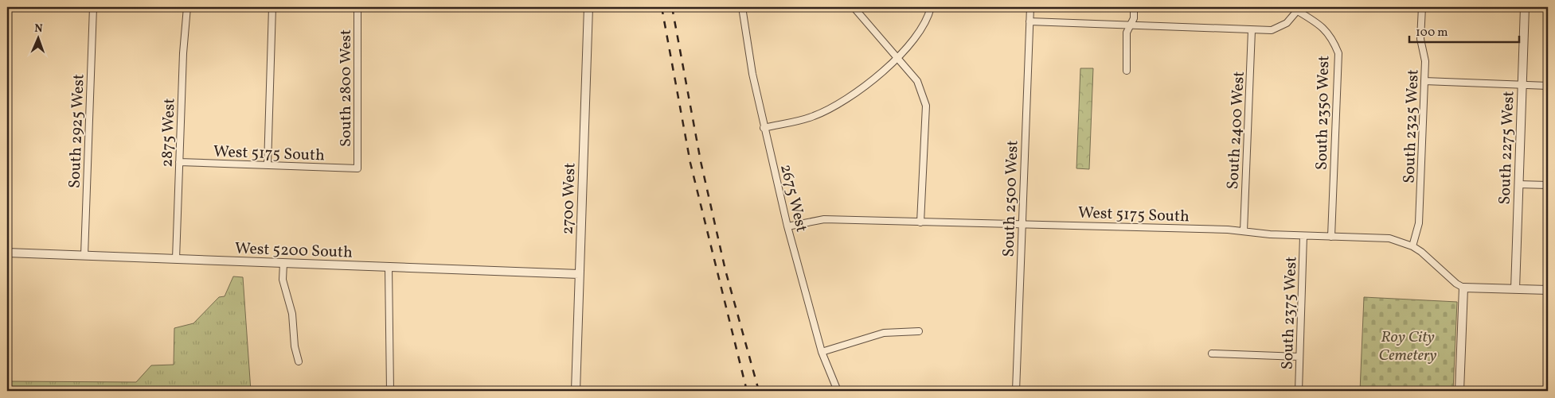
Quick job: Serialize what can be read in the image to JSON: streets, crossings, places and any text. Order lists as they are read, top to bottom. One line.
{"streets":{"street":["South 2800 West","South 2350 West","South 2325 West","South 2400 West","South 2925 West","2875 West","South 2275 West","West 5175 South","2675 West","2700 West","South 2500 West","West 5200 South","South 2375 West"]},"crossings":[["South 2800 West","West 5175 South"],["South 2350 West","West 5175 South"],["South 2325 West","West 5175 South"],["South 2400 West","West 5175 South"],["South 2925 West","West 5200 South"],["2875 West","West 5175 South"],["2875 West","West 5200 South"],["West 5175 South","2675 West"],["West 5175 South","South 2500 West"],["West 5175 South","South 2375 West"],["2700 West","West 5200 South"]],"parks":["Roy City Cemetery"],"scale_bar":"100 m","north":"top"}
